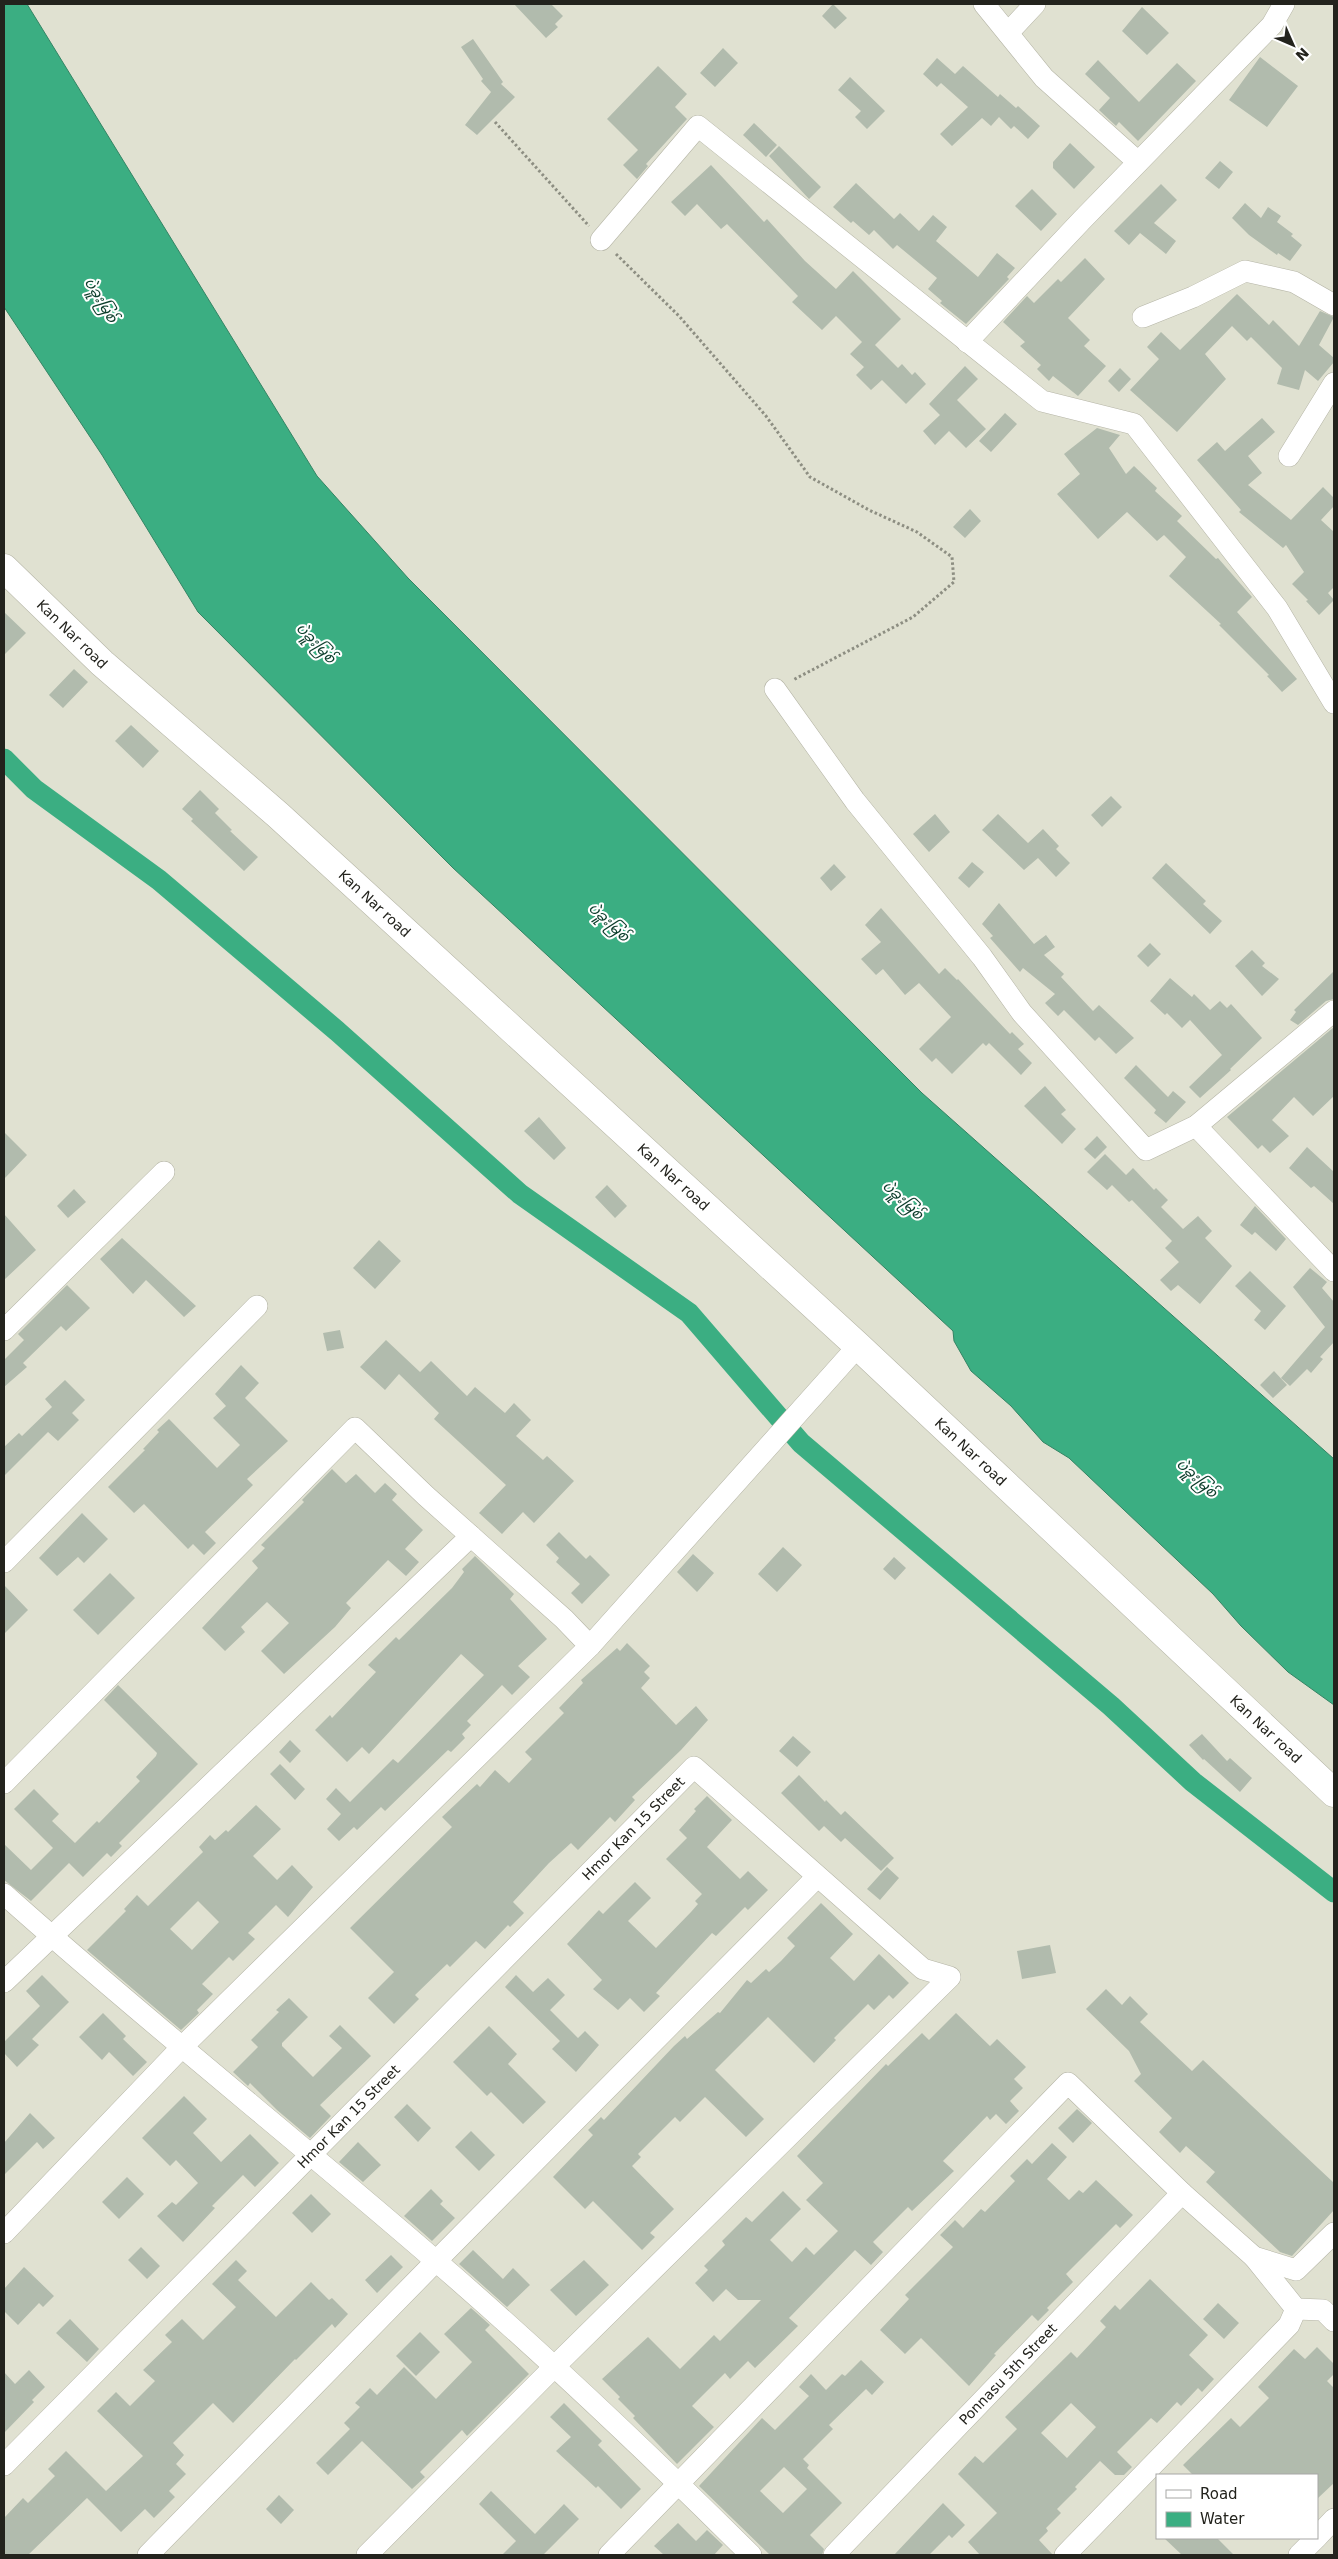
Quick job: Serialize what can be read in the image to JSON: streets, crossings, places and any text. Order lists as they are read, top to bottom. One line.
{"streets":{"street":["Kan Nar road","Hmor Kan 15 Street","Ponnasu 5th Street"]},"water":["ပဲခူးမြစ်"],"legend":["Road","Water"],"north":"bottom right"}
